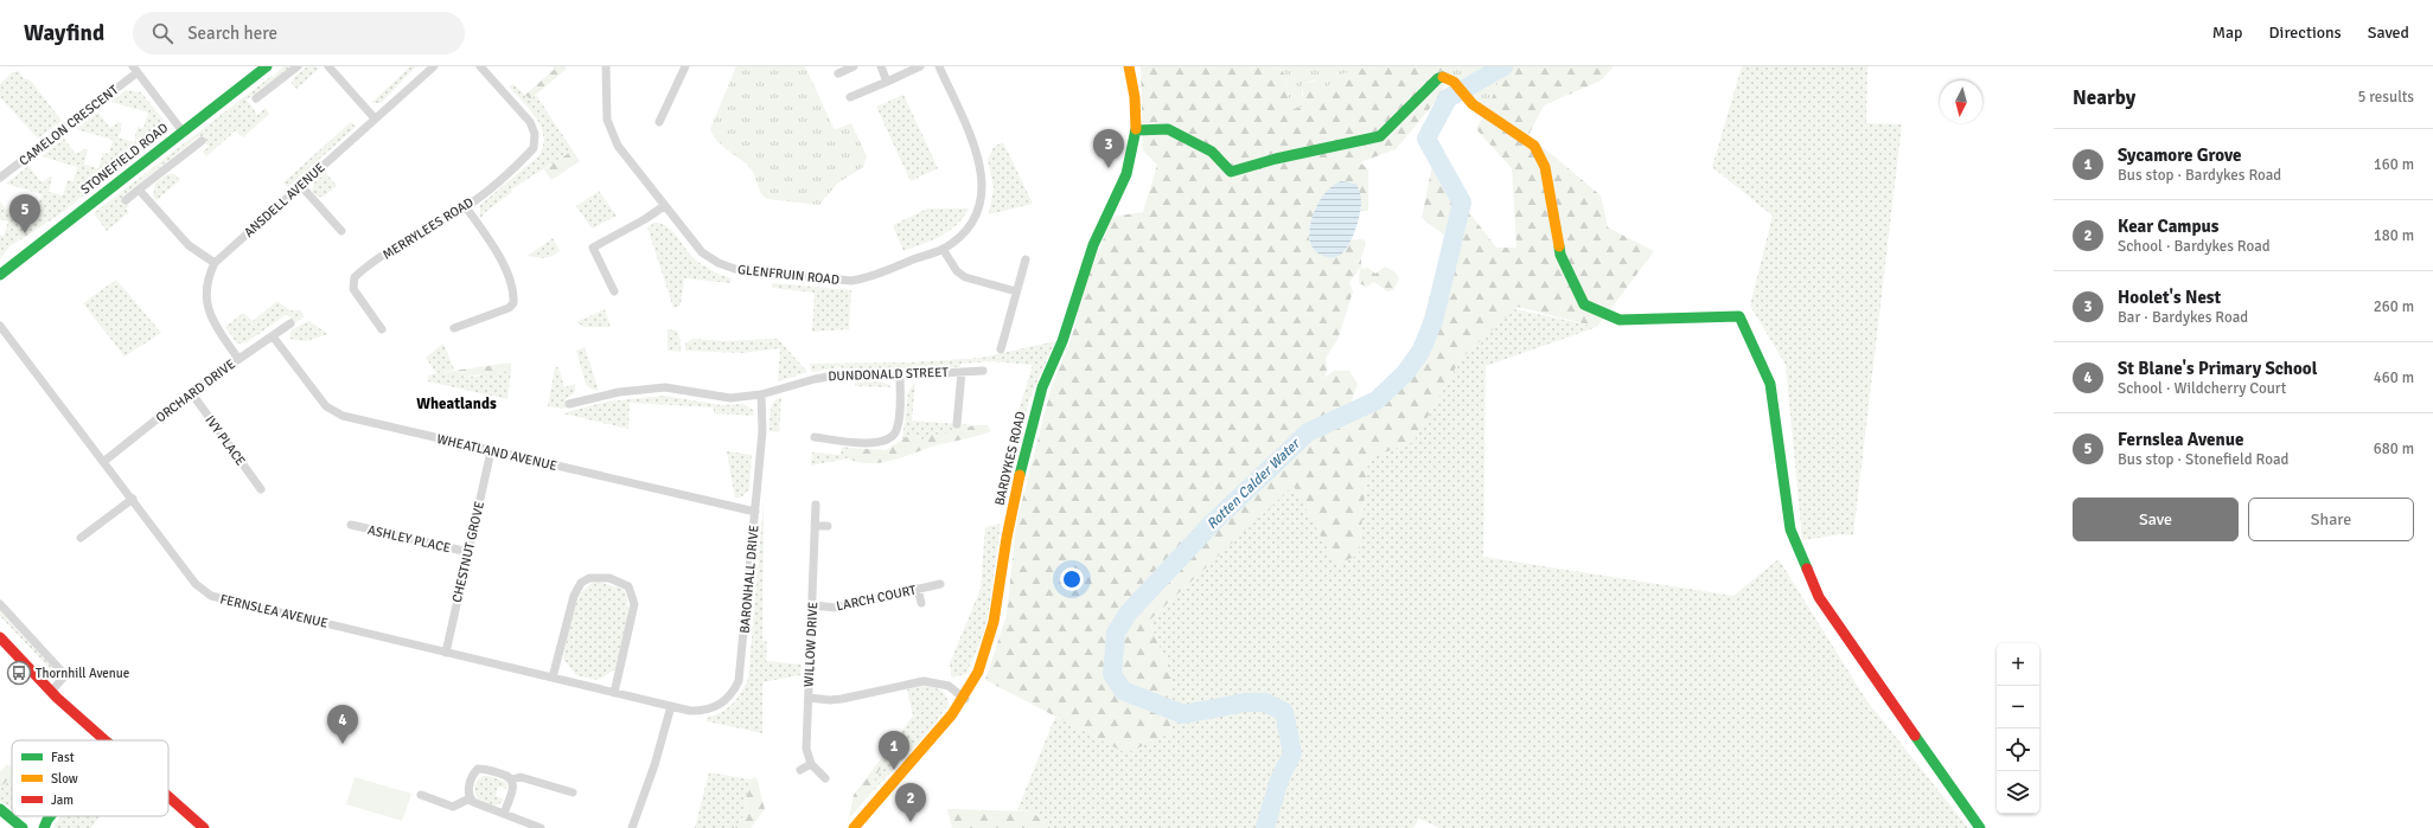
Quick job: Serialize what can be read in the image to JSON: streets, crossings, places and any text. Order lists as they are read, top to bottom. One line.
{"streets":{"street":["CAMELON CRESCENT","STONEFIELD ROAD","ANSDELL AVENUE","MERRYLEES ROAD","GLENFRUIN ROAD","DUNDONALD STREET","ORCHARD DRIVE","IVY PLACE","WHEATLAND AVENUE","BARDYKES ROAD","ASHLEY PLACE","CHESTNUT GROVE","BARONHALL DRIVE","LARCH COURT","FERNSLEA AVENUE","WILLOW DRIVE"]},"crossings":[["DUNDONALD STREET","BARONHALL DRIVE"],["ORCHARD DRIVE","IVY PLACE"],["ORCHARD DRIVE","WHEATLAND AVENUE"],["ORCHARD DRIVE","FERNSLEA AVENUE"],["WHEATLAND AVENUE","CHESTNUT GROVE"],["WHEATLAND AVENUE","BARONHALL DRIVE"],["ASHLEY PLACE","CHESTNUT GROVE"],["CHESTNUT GROVE","FERNSLEA AVENUE"],["BARONHALL DRIVE","FERNSLEA AVENUE"],["LARCH COURT","WILLOW DRIVE"]],"districts":["Wheatlands"],"water":["Rotten Calder Water"],"places":{"bus stop":["Thornhill Avenue"]},"legend":["Fast","Slow","Jam"],"north":"bottom","page":{"header":"Wayfind","search":"Search here","nav":["Map","Directions","Saved"],"heading":["Nearby","5 results"],"list":[{"mark":"1","name":"Sycamore Grove","note":"Bus stop · Bardykes Road","value":"160 m"},{"mark":"2","name":"Kear Campus","note":"School · Bardykes Road","value":"180 m"},{"mark":"3","name":"Hoolet's Nest","note":"Bar · Bardykes Road","value":"260 m"},{"mark":"4","name":"St Blane's Primary School","note":"School · Wildcherry Court","value":"460 m"},{"mark":"5","name":"Fernslea Avenue","note":"Bus stop · Stonefield Road","value":"680 m"}],"pins":["3","5","4","1","2"],"buttons":["Save","Share"],"map_buttons":["+","−"]}}
